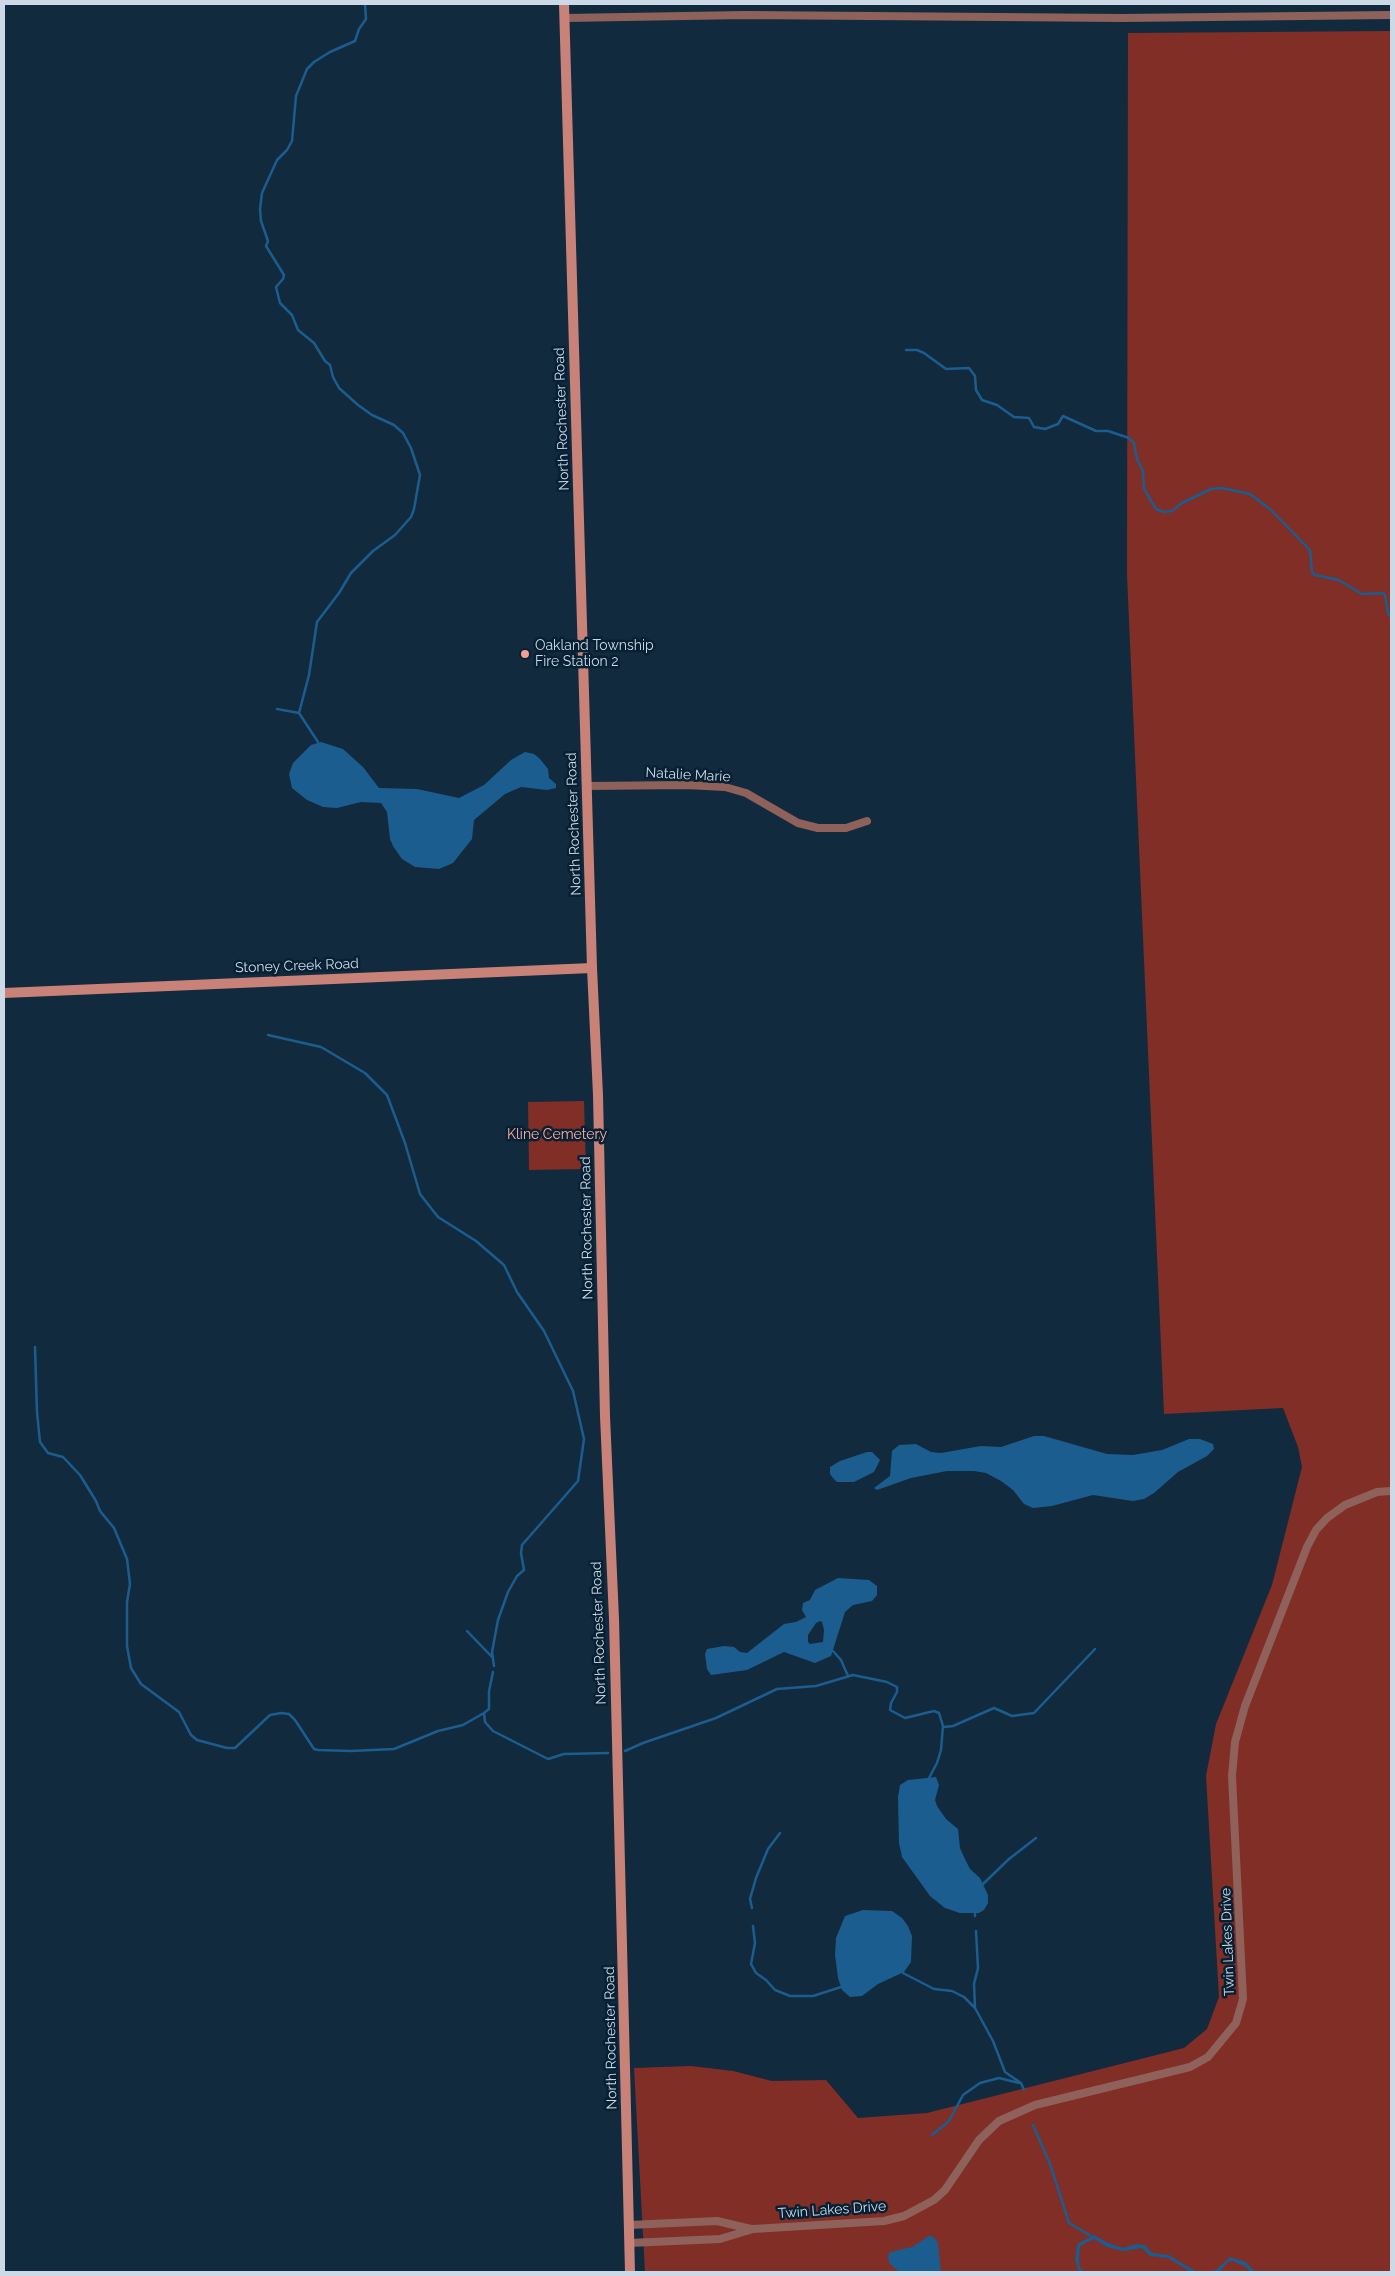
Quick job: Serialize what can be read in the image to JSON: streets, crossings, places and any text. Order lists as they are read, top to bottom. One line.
{"streets":{"main road":["North Rochester Road","Stoney Creek Road"],"street":["Natalie Marie","Twin Lakes Drive"]},"crossings":[["North Rochester Road","Natalie Marie"],["North Rochester Road","Stoney Creek Road"],["North Rochester Road","Twin Lakes Drive"]],"parks":["Kline Cemetery"],"places":["Oakland Township Fire Station 2"]}
